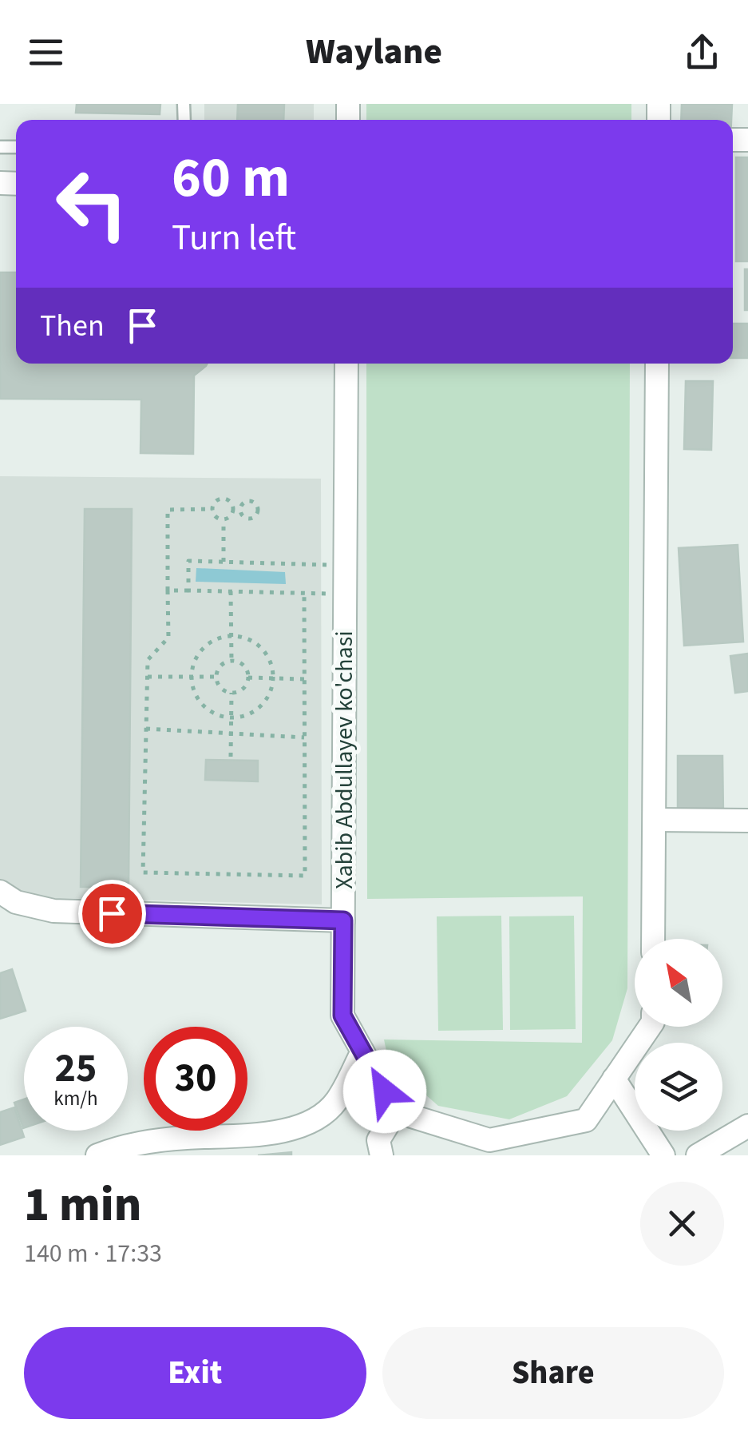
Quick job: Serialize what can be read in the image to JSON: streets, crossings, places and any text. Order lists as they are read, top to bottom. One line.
{"streets":{"street":["Xabib Abdullayev ko'chasi"]},"north":"top left","page":{"header":"Waylane","turn":["60 m","Turn left"],"then":"Then","speed":"25 km/h","limit":"30","heading":["1 min","140 m · 17:33"],"buttons":["Exit","Share"]}}
